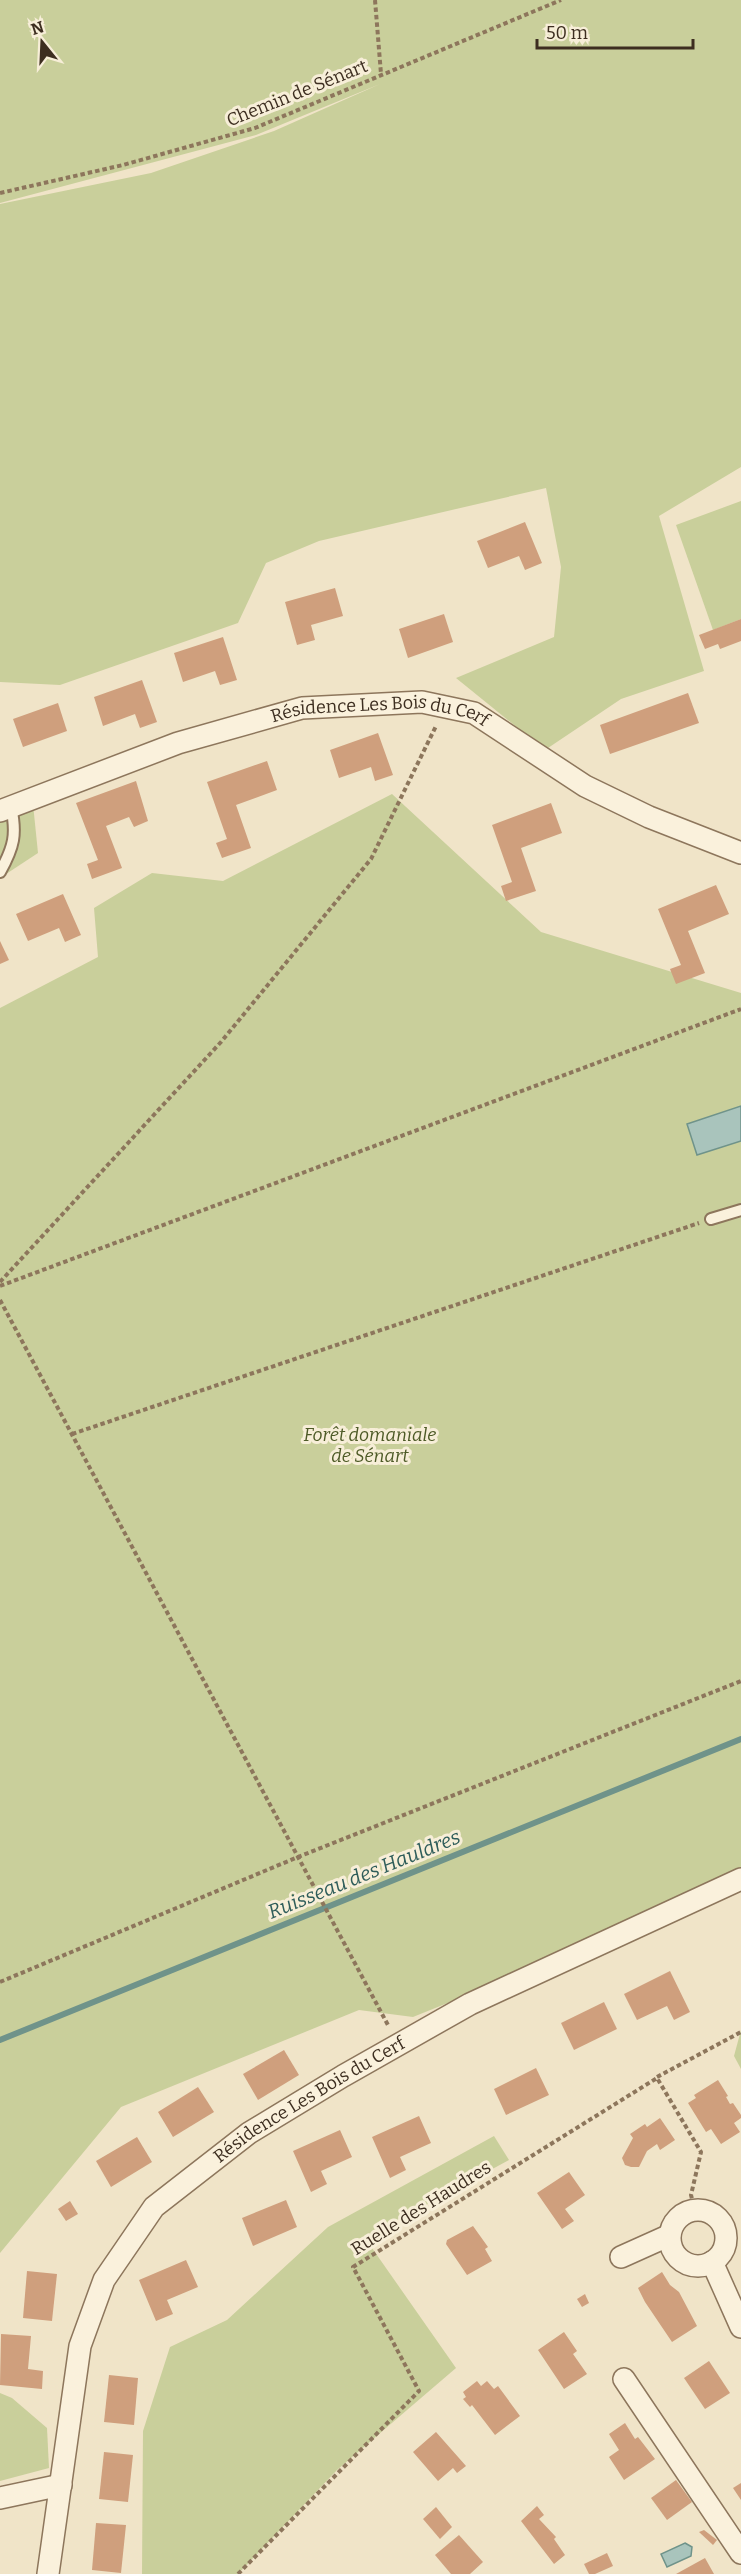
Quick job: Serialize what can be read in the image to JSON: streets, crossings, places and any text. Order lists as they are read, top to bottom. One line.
{"streets":{"street":["Résidence Les Bois du Cerf"],"path":["Chemin de Sénart","Ruelle des Haudres"]},"water":["Ruisseau des Hauldres"],"parks":["Forêt domaniale de Sénart"],"scale_bar":"50 m","north":"top"}
